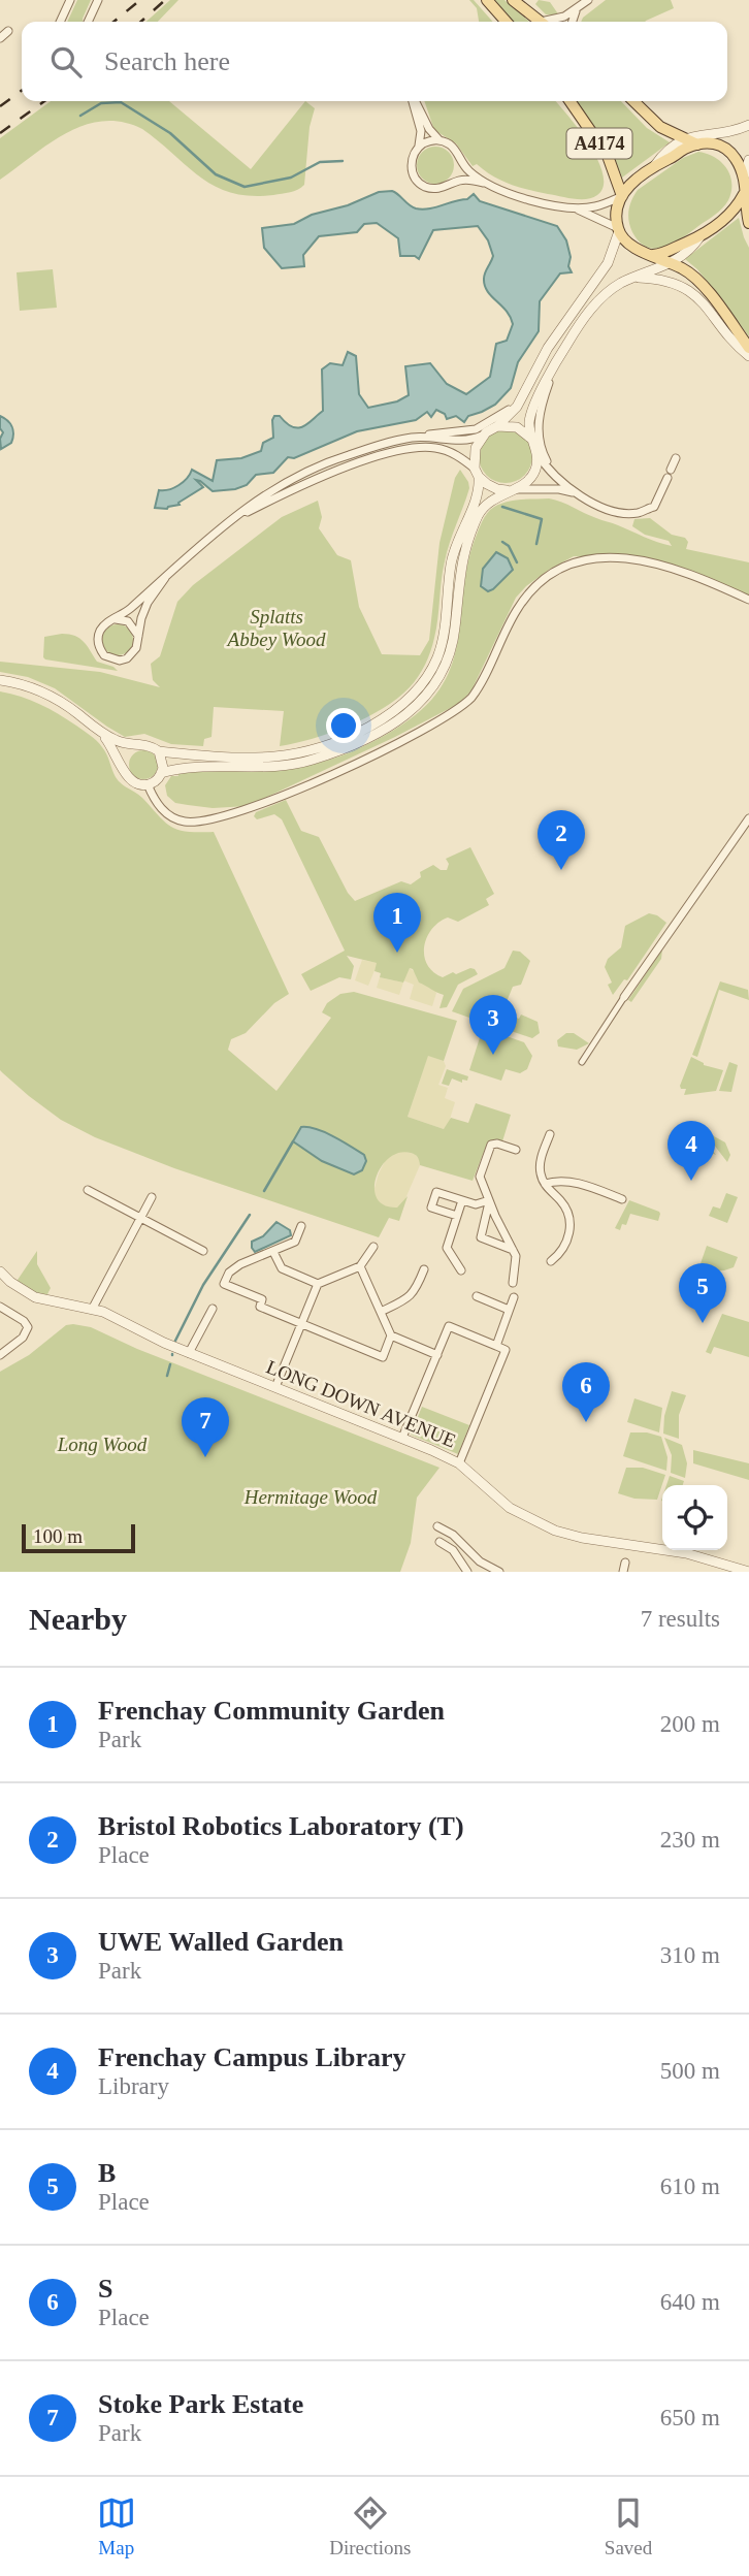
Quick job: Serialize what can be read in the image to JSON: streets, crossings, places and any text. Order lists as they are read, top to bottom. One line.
{"streets":{"main road":["A4174"],"street":["LONG DOWN AVENUE"]},"parks":["Splatts Abbey Wood","Long Wood","Hermitage Wood"],"scale_bar":"100 m","page":{"search":"Search here","pins":["2","1","3","4","5","6","7"],"scale":"100 m","heading":["Nearby","7 results"],"list":[{"mark":"1","name":"Frenchay Community Garden","note":"Park","value":"200 m"},{"mark":"2","name":"Bristol Robotics Laboratory (T)","note":"Place","value":"230 m"},{"mark":"3","name":"UWE Walled Garden","note":"Park","value":"310 m"},{"mark":"4","name":"Frenchay Campus Library","note":"Library","value":"500 m"},{"mark":"5","name":"B","note":"Place","value":"610 m"},{"mark":"6","name":"S","note":"Place","value":"640 m"},{"mark":"7","name":"Stoke Park Estate","note":"Park","value":"650 m"}],"nav":["Map","Directions","Saved"]}}
